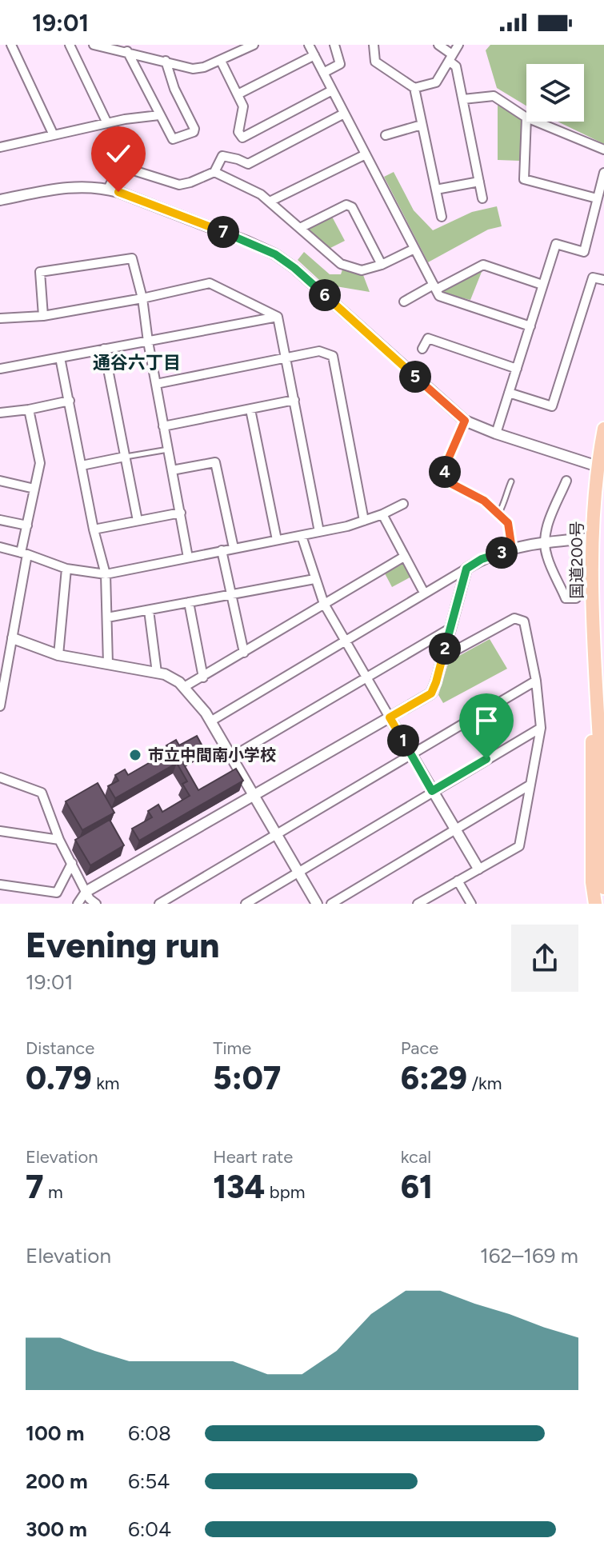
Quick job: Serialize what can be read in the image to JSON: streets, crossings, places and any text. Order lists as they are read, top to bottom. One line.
{"streets":{"highway":["国道200号"]},"districts":["通谷六丁目"],"places":["市立中間南小学校"],"page":{"status":"19:01","pins":["7","6","5","4","3","2","1"],"heading":["Evening run","19:01"],"stats":[["Distance","0.79 km"],["Time","5:07"],["Pace","6:29 /km"],["Elevation","7 m"],["Heart rate","134 bpm"],["kcal","61"]],"chart":["Elevation","162–169 m"],"list":[{"name":"100 m","note":"6:08"},{"name":"200 m","note":"6:54"},{"name":"300 m","note":"6:04"}]}}
